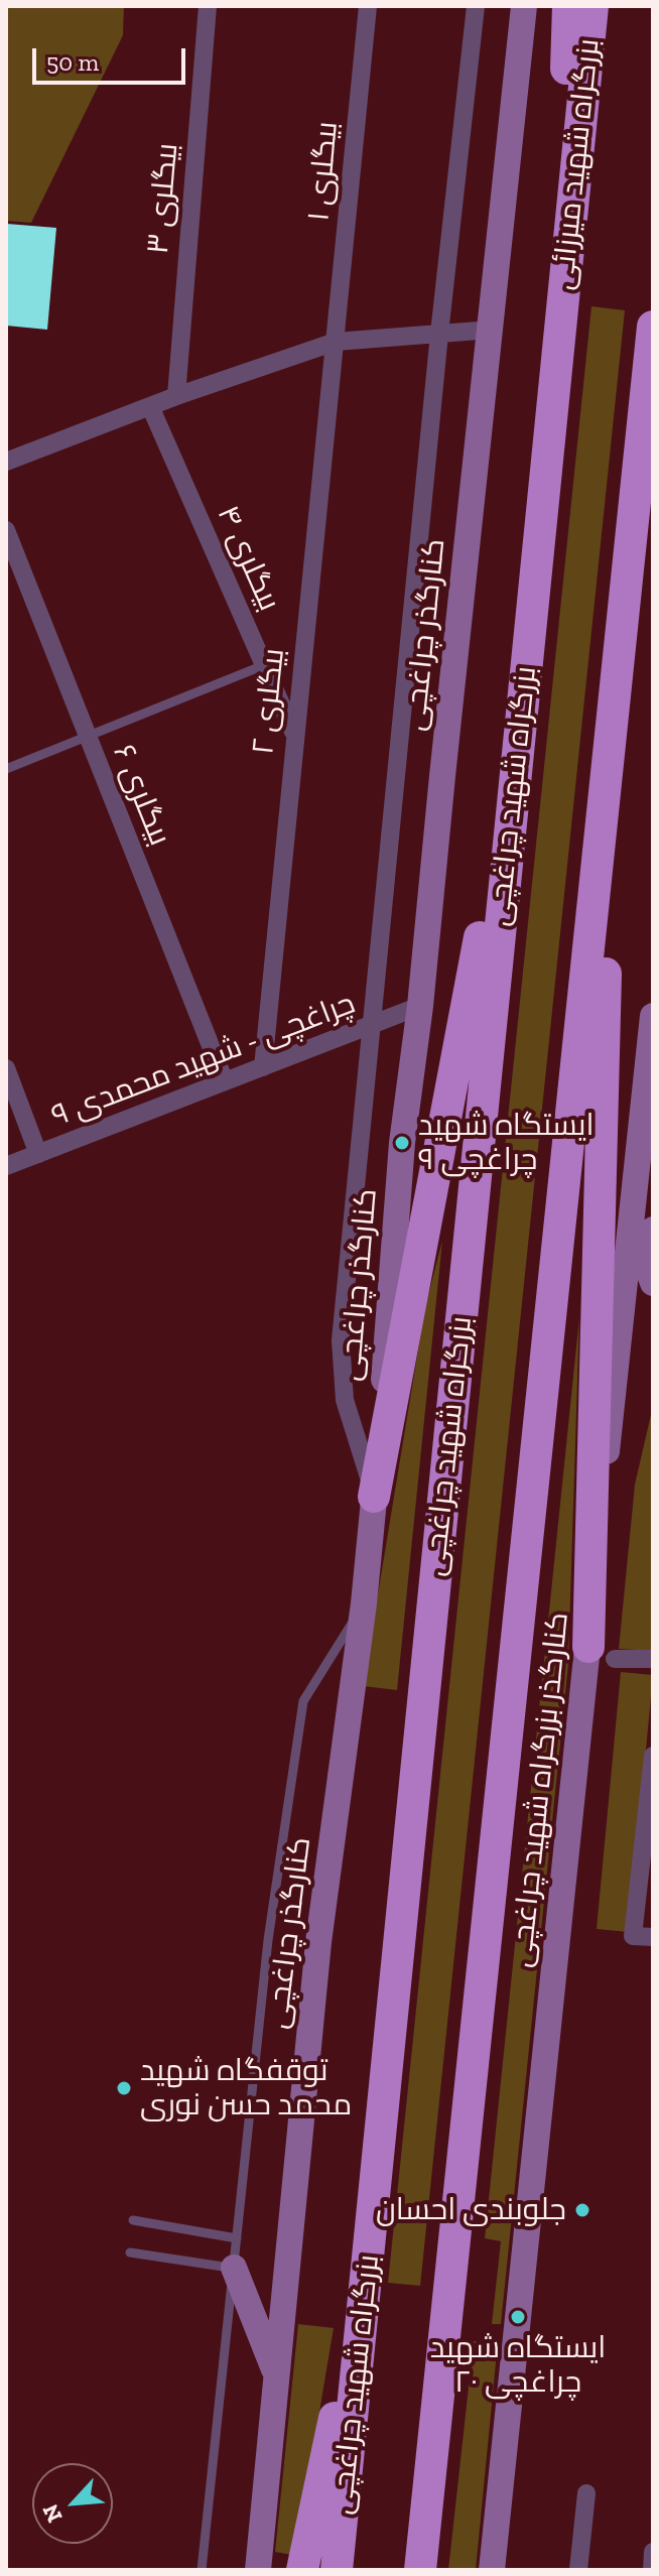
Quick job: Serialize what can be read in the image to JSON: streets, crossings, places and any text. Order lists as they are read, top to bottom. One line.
{"streets":{"highway":["بزرگراه شهید میرزائی","بزرگراه شهید چراغچی"],"main road":["کنارگذر چراغچی","کنارگذر بزرگراه شهید چراغچی"],"street":["بیگلری ۱","بیگلری ۳","بیگلری ۴","بیگلری ۲","بیگلری ۶","۹ چراغچی - شهید محمدی"]},"crossings":[["بزرگراه شهید میرزائی","بزرگراه شهید چراغچی"],["بیگلری ۱","بیگلری ۲"],["بیگلری ۴","بیگلری ۲"],["کنارگذر چراغچی","۹ چراغچی - شهید محمدی"],["بیگلری ۲","۹ چراغچی - شهید محمدی"],["بیگلری ۶","۹ چراغچی - شهید محمدی"]],"places":["ایستگاه شهید چراغچی ۹","توقفگاه شهید محمد حسن نوری","جلوبندی احسان","ایستگاه شهید چراغچی ۲۰"],"scale_bar":"50 m","north":"bottom left"}
